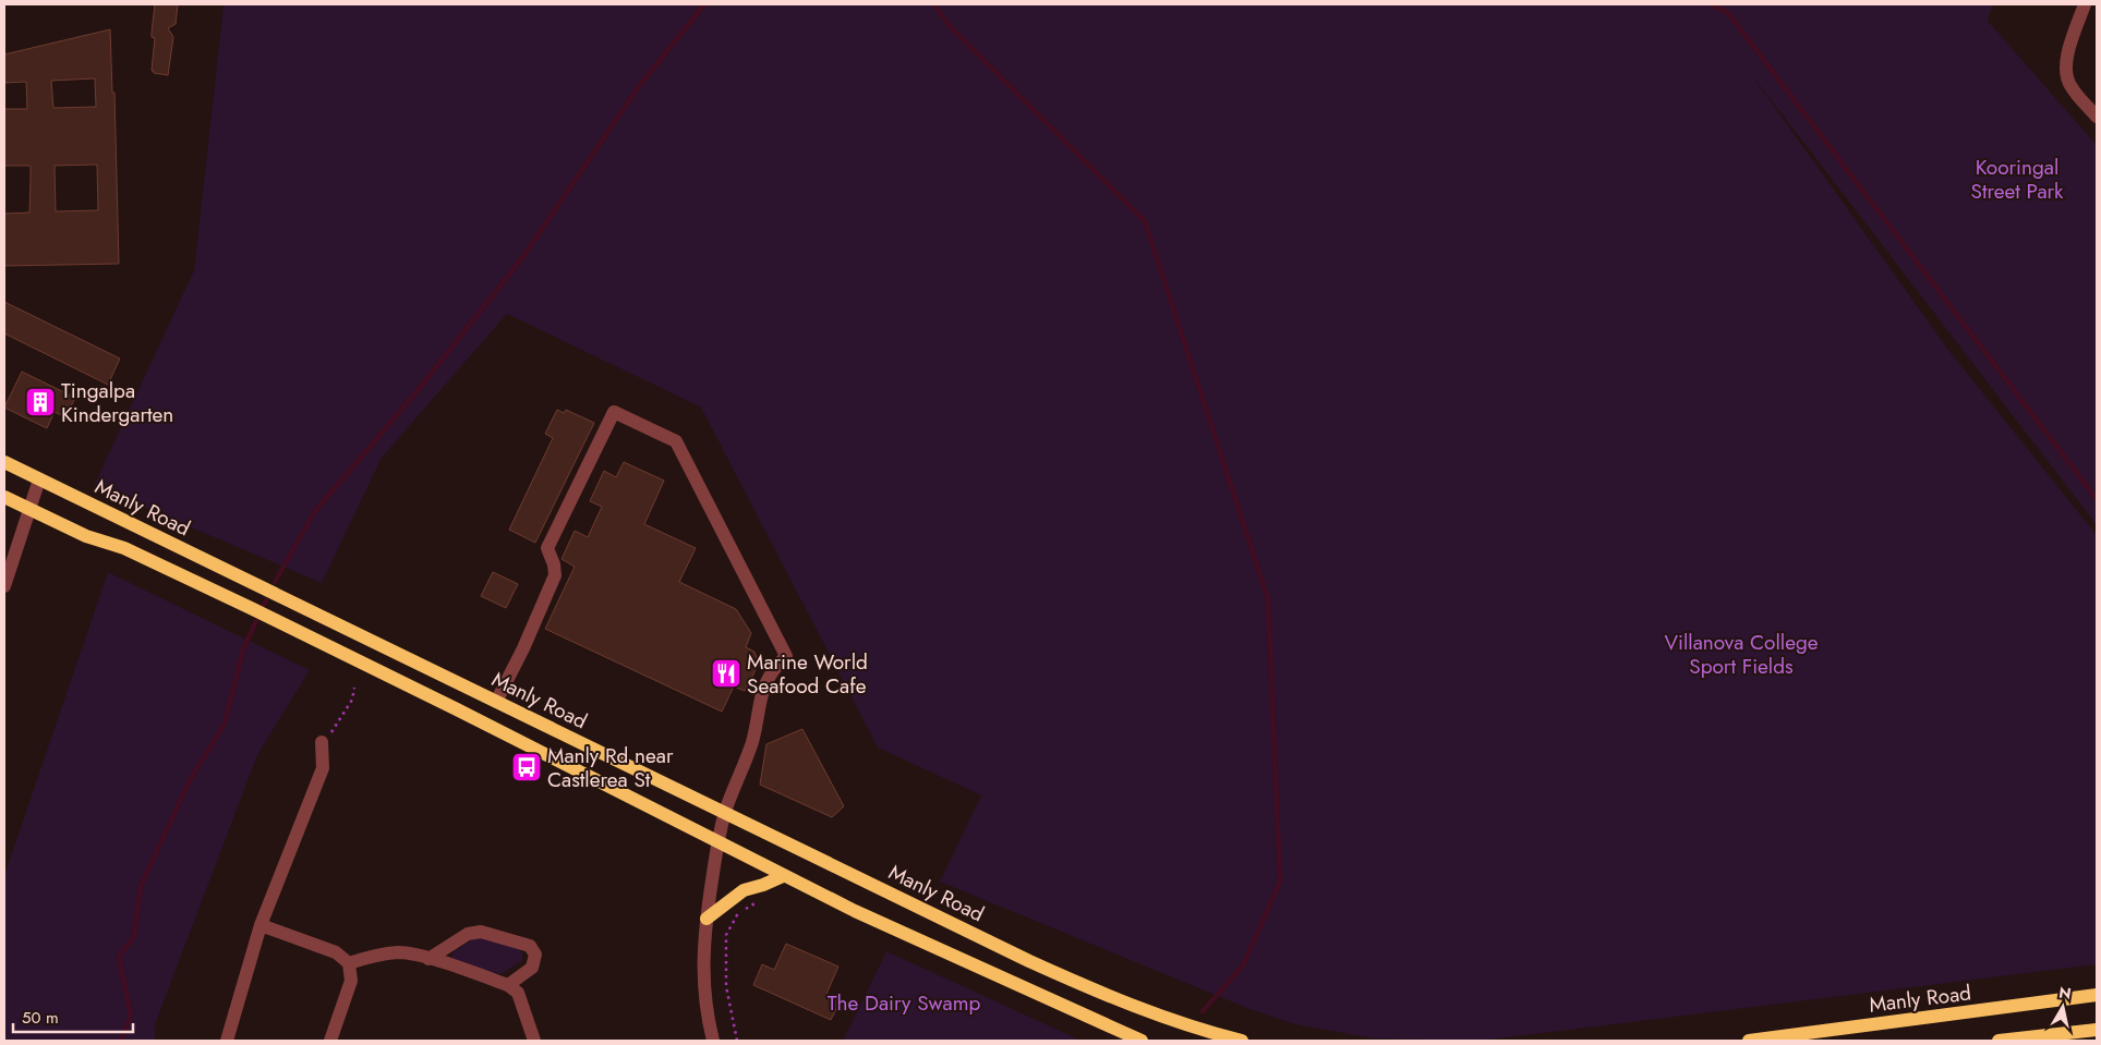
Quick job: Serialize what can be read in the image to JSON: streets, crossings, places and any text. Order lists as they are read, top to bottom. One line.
{"streets":{"main road":["Manly Road"]},"parks":["Kooringal Street Park","Villanova College Sport Fields","The Dairy Swamp"],"places":{"building":["Tingalpa Kindergarten"],"restaurant":["Marine World Seafood Cafe"],"bus stop":["Manly Rd near Castlerea St"]},"scale_bar":"50 m","north":"top"}
